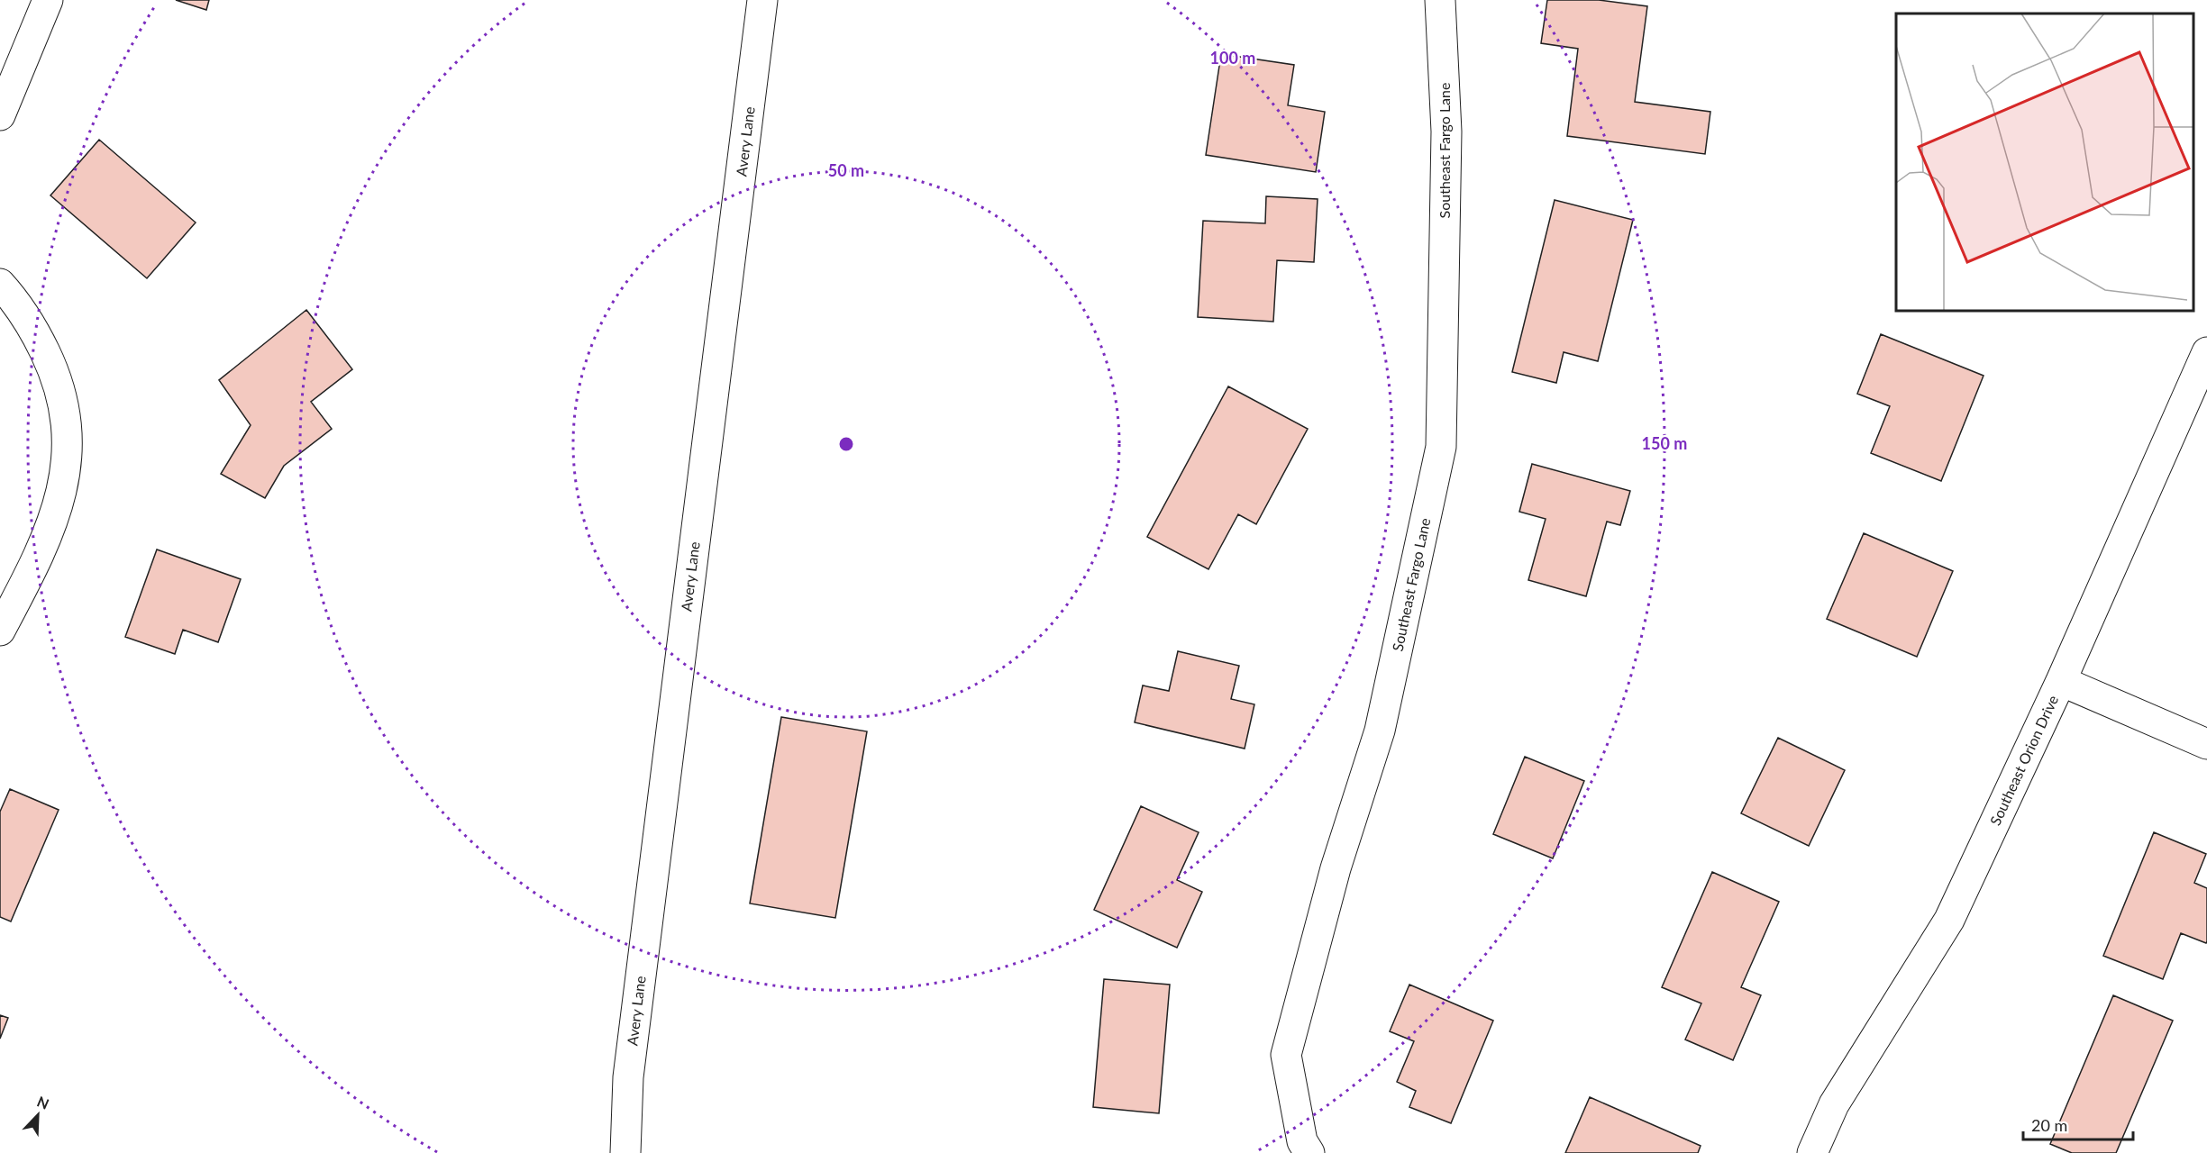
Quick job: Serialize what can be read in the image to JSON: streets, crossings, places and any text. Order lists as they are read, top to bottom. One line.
{"streets":{"street":["Avery Lane","Southeast Fargo Lane","Southeast Orion Drive"]},"scale_bar":"20 m","north":"top right","rings":["100 m","50 m","150 m"]}
